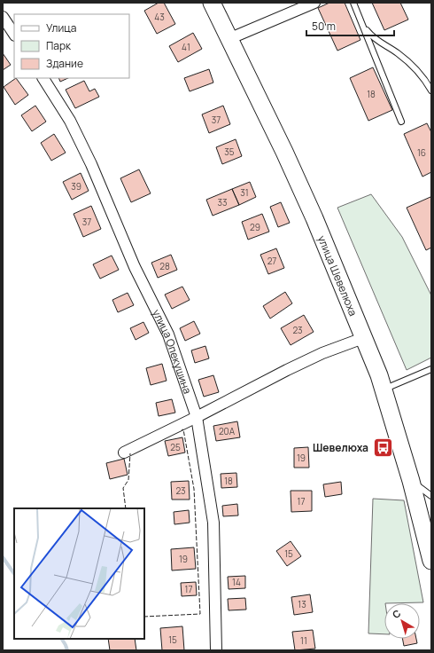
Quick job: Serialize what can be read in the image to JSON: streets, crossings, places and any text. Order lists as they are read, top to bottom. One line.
{"streets":{"main road":["улица Шевелюха"],"street":["улица Опекушина"]},"places":{"bus stop":["Шевелюха"]},"house_numbers":["43","41","18","37","35","16","39","31","33","37","29","27","28","23","20А","25","19","18","23","17","15","19","14","17","13","15","11"],"legend":["Улица","Парк","Здание"],"scale_bar":"50 m","north":"top left"}
